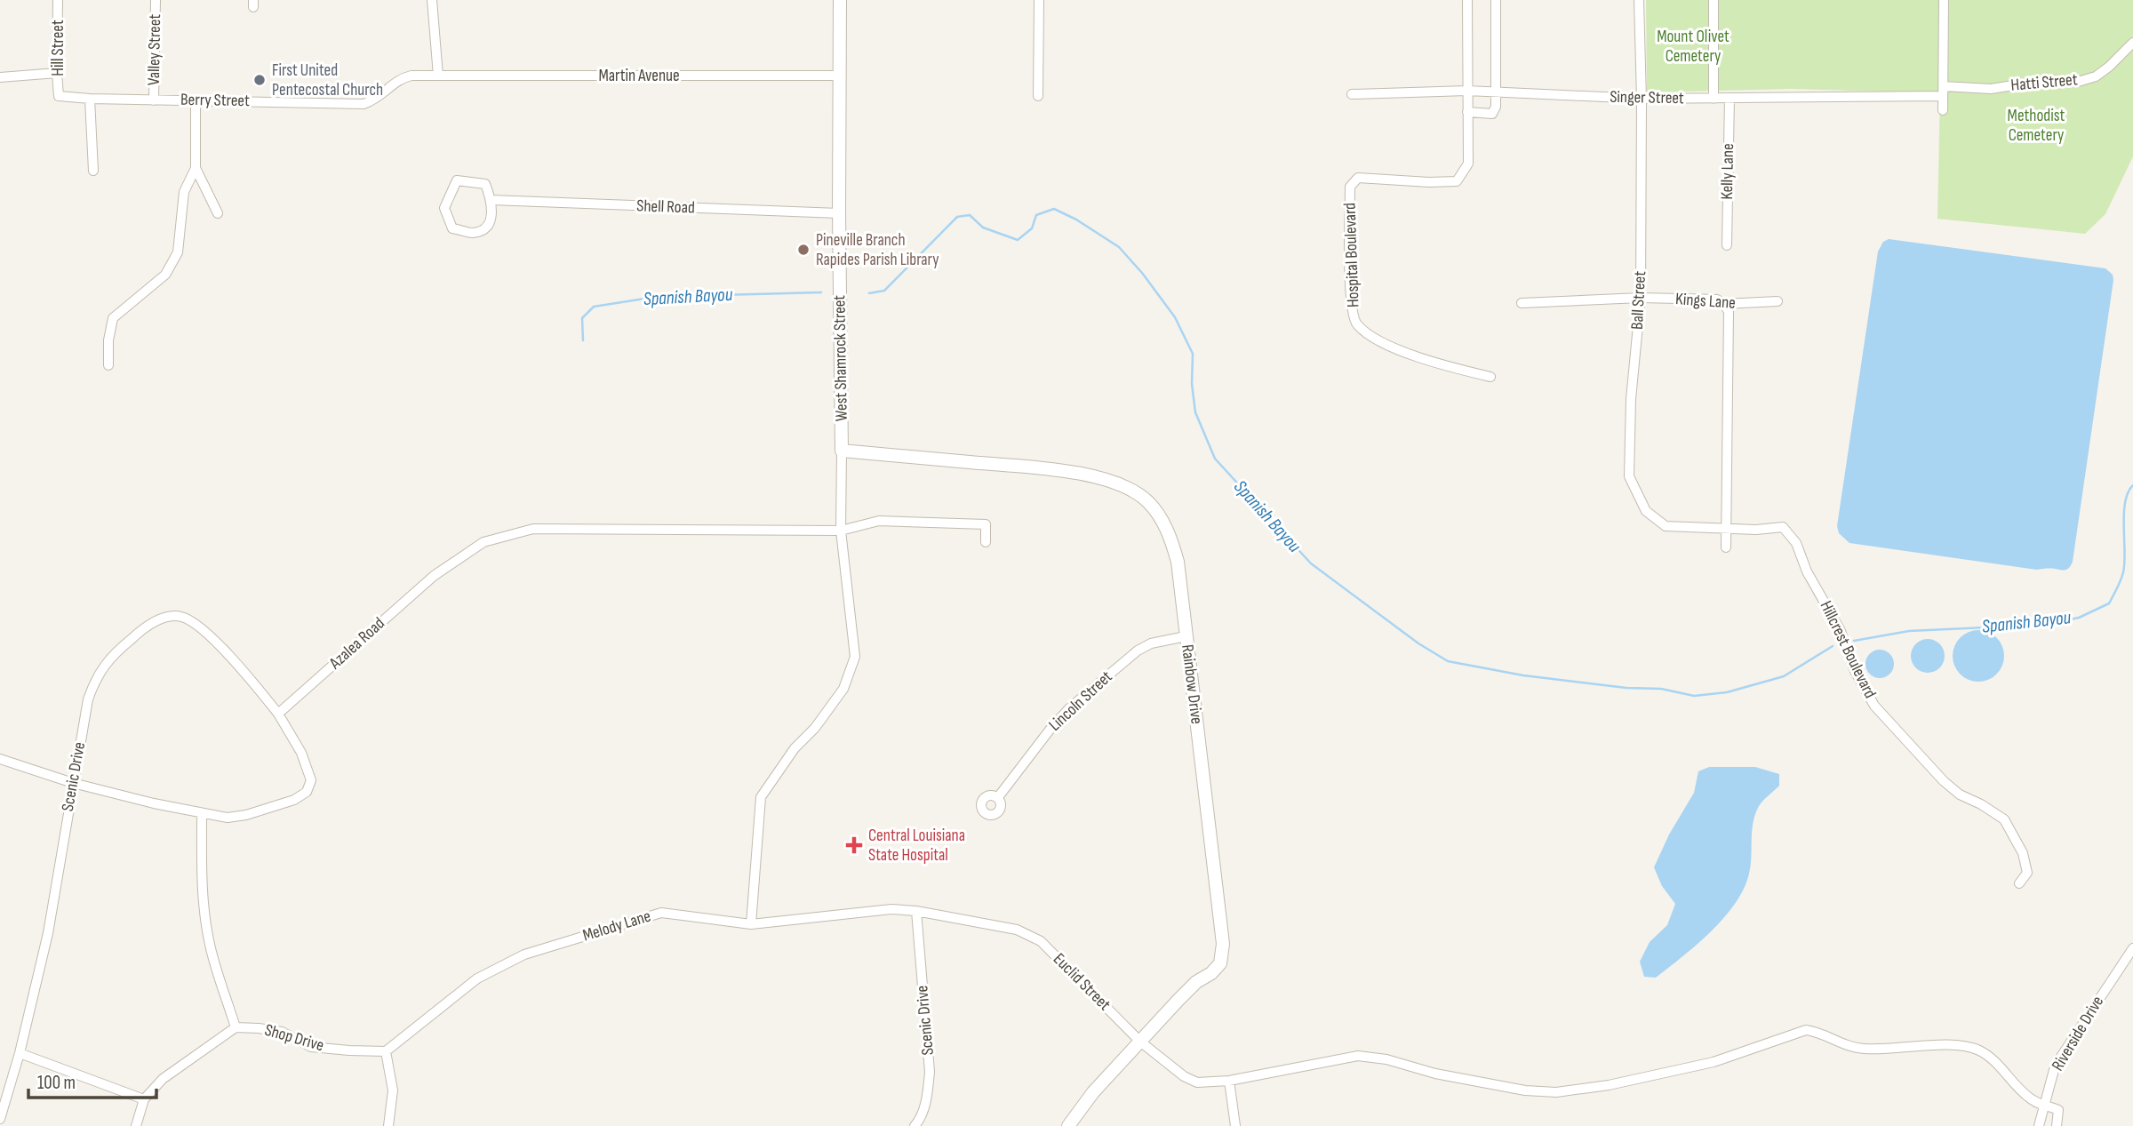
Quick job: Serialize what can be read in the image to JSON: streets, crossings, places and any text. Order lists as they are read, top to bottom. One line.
{"streets":{"street":["Hill Street","Valley Street","Martin Avenue","Hatti Street","Singer Street","Berry Street","Kelly Lane","Shell Road","Hospital Boulevard","Ball Street","Kings Lane","West Shamrock Street","Azalea Road","Hillcrest Boulevard","Rainbow Drive","Lincoln Street","Scenic Drive","Melody Lane","Euclid Street","Riverside Drive","Shop Drive"]},"crossings":[["Hill Street","Berry Street"],["Valley Street","Berry Street"],["Martin Avenue","Berry Street"],["Martin Avenue","West Shamrock Street"],["Hatti Street","Singer Street"],["Singer Street","Kelly Lane"],["Singer Street","Ball Street"],["Shell Road","West Shamrock Street"],["Ball Street","Kings Lane"],["Ball Street","Hillcrest Boulevard"],["West Shamrock Street","Azalea Road"],["West Shamrock Street","Rainbow Drive"],["West Shamrock Street","Melody Lane"],["Azalea Road","Scenic Drive"],["Rainbow Drive","Lincoln Street"],["Rainbow Drive","Euclid Street"],["Scenic Drive","Melody Lane"],["Scenic Drive","Euclid Street"],["Melody Lane","Euclid Street"],["Melody Lane","Shop Drive"],["Euclid Street","Riverside Drive"]],"water":["Spanish Bayou"],"parks":["Mount Olivet Cemetery","Methodist Cemetery"],"places":{"other":["First United Pentecostal Church","Pineville Branch Rapides Parish Library"],"health":["Central Louisiana State Hospital"]},"scale_bar":"100 m"}
